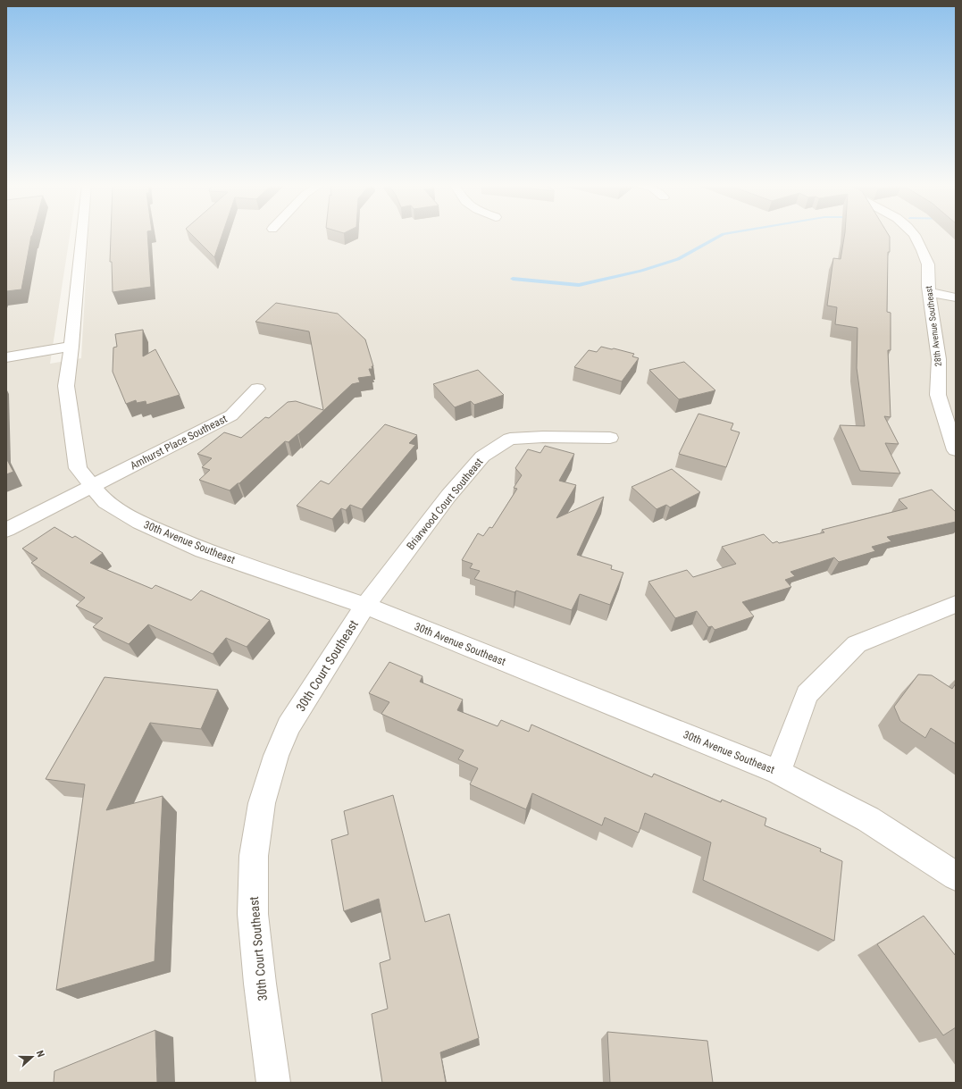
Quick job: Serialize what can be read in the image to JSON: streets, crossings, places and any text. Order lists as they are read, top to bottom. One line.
{"streets":{"street":["28th Avenue Southeast","Amhurst Place Southeast","Briarwood Court Southeast","30th Avenue Southeast","30th Court Southeast"]},"crossings":[["Amhurst Place Southeast","30th Avenue Southeast"],["Briarwood Court Southeast","30th Avenue Southeast"],["Briarwood Court Southeast","30th Court Southeast"],["30th Avenue Southeast","30th Court Southeast"]],"north":"right"}
